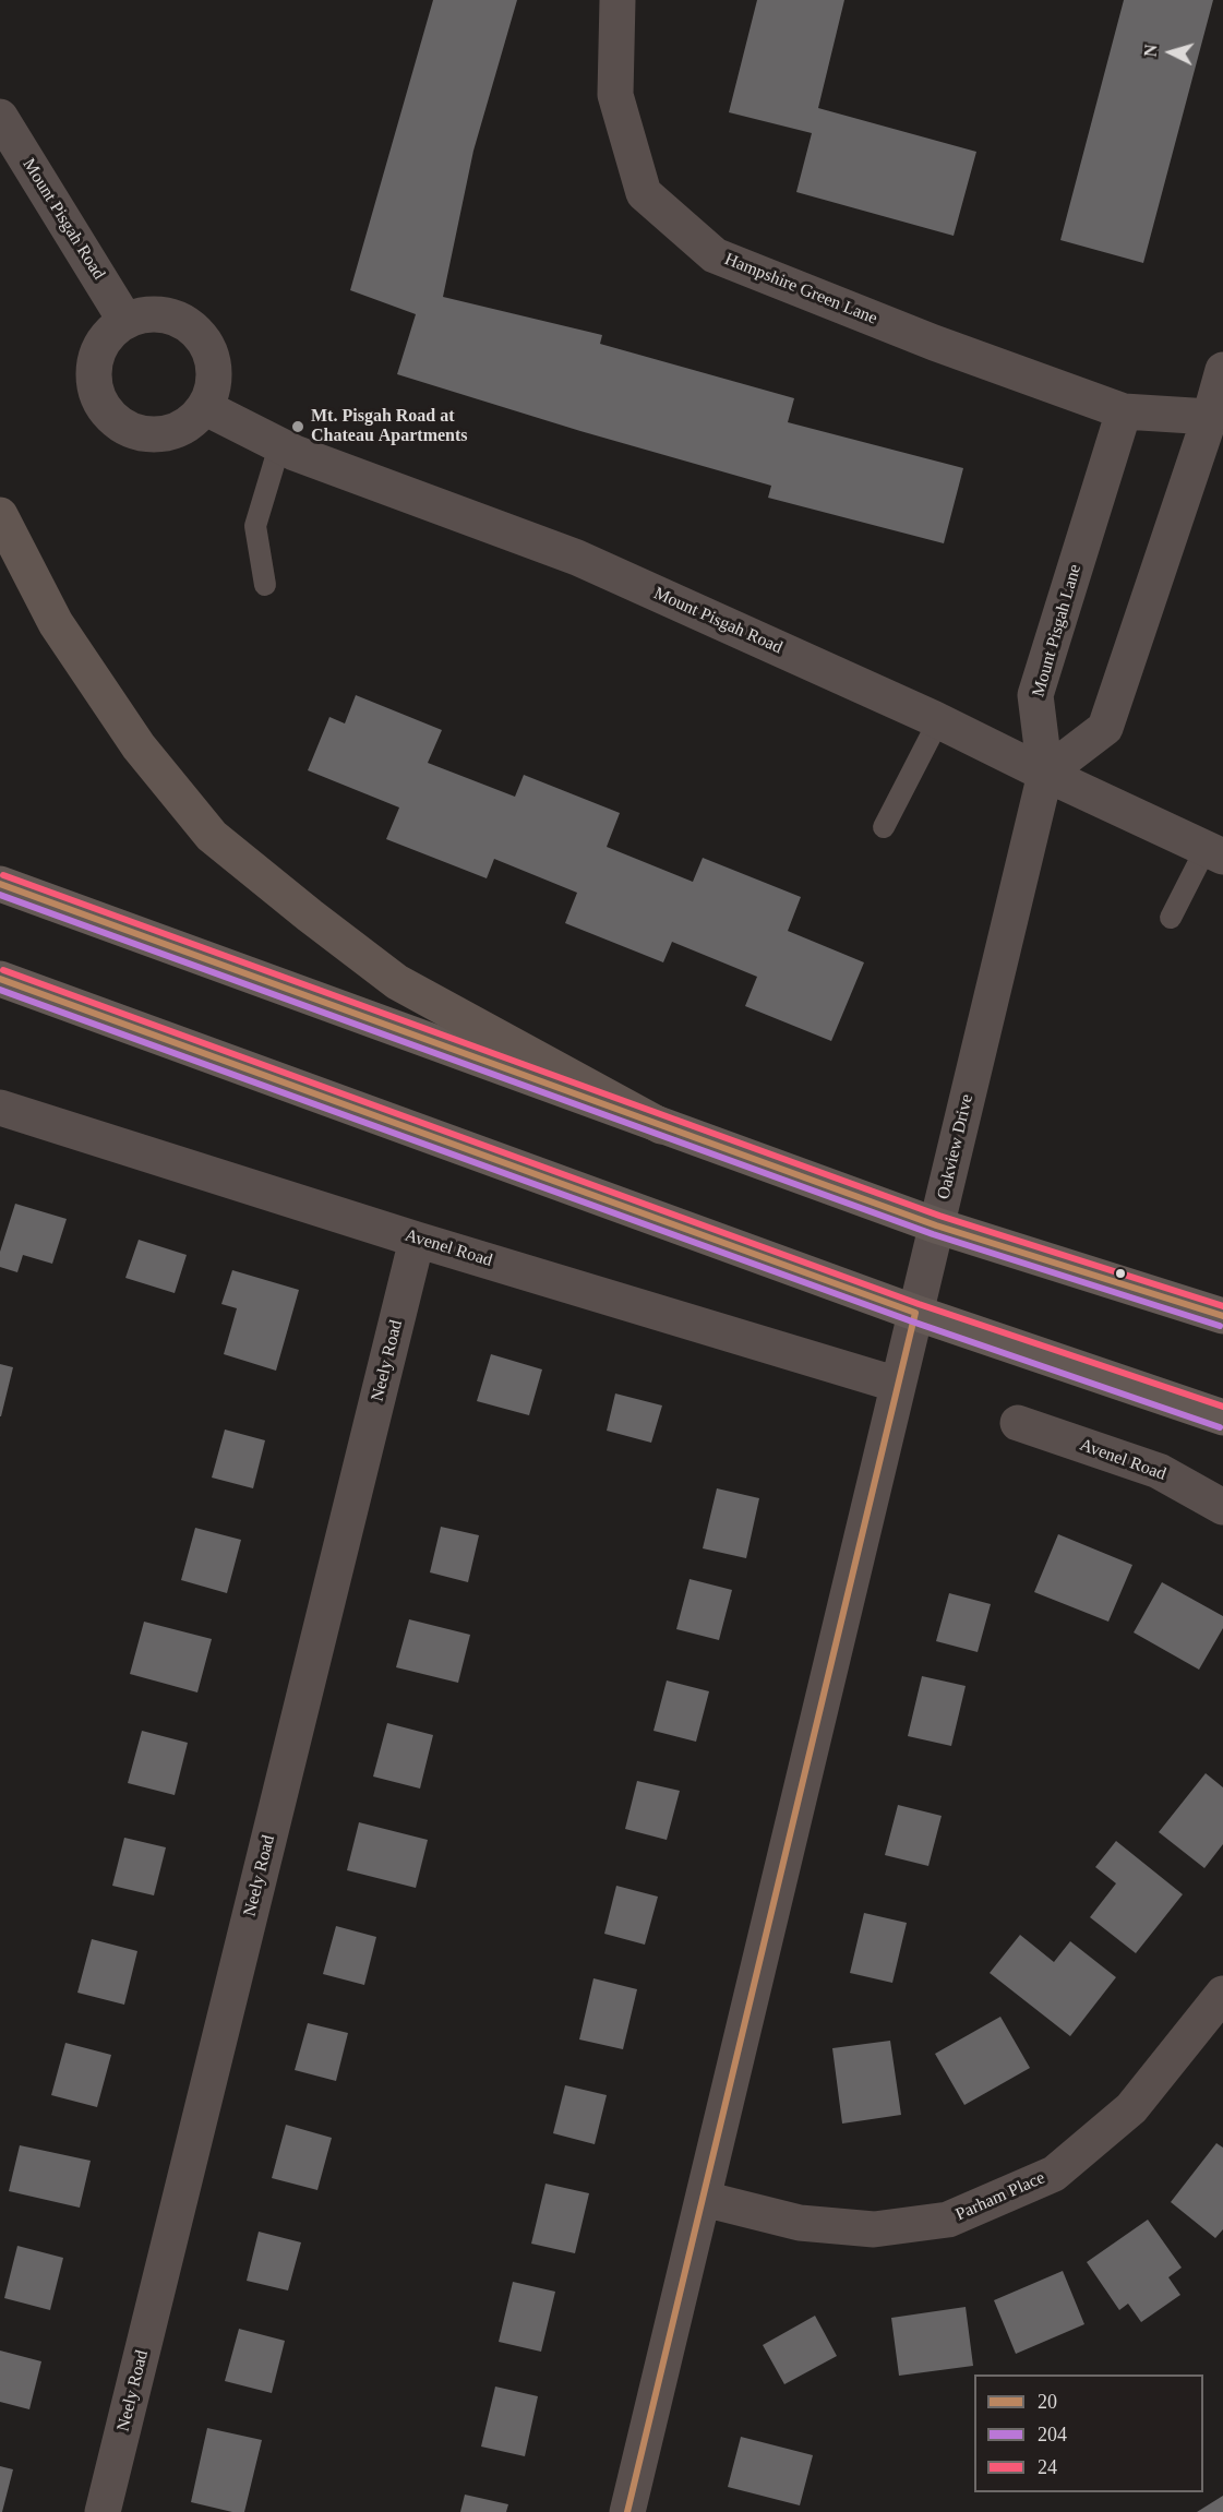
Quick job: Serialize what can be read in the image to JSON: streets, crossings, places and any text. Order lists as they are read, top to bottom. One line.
{"streets":{"street":["Mount Pisgah Road","Hampshire Green Lane","Mount Pisgah Lane","Oakview Drive","Avenel Road","Neely Road","Parham Place"]},"crossings":[["Mount Pisgah Road","Mount Pisgah Lane"],["Mount Pisgah Road","Oakview Drive"],["Hampshire Green Lane","Mount Pisgah Lane"],["Mount Pisgah Lane","Oakview Drive"],["Oakview Drive","Avenel Road"],["Oakview Drive","Parham Place"],["Avenel Road","Neely Road"]],"places":["Mt. Pisgah Road at Chateau Apartments"],"lines":["transit line 24","transit line 20","transit line 204"],"legend":["20","204","24"],"north":"left"}
